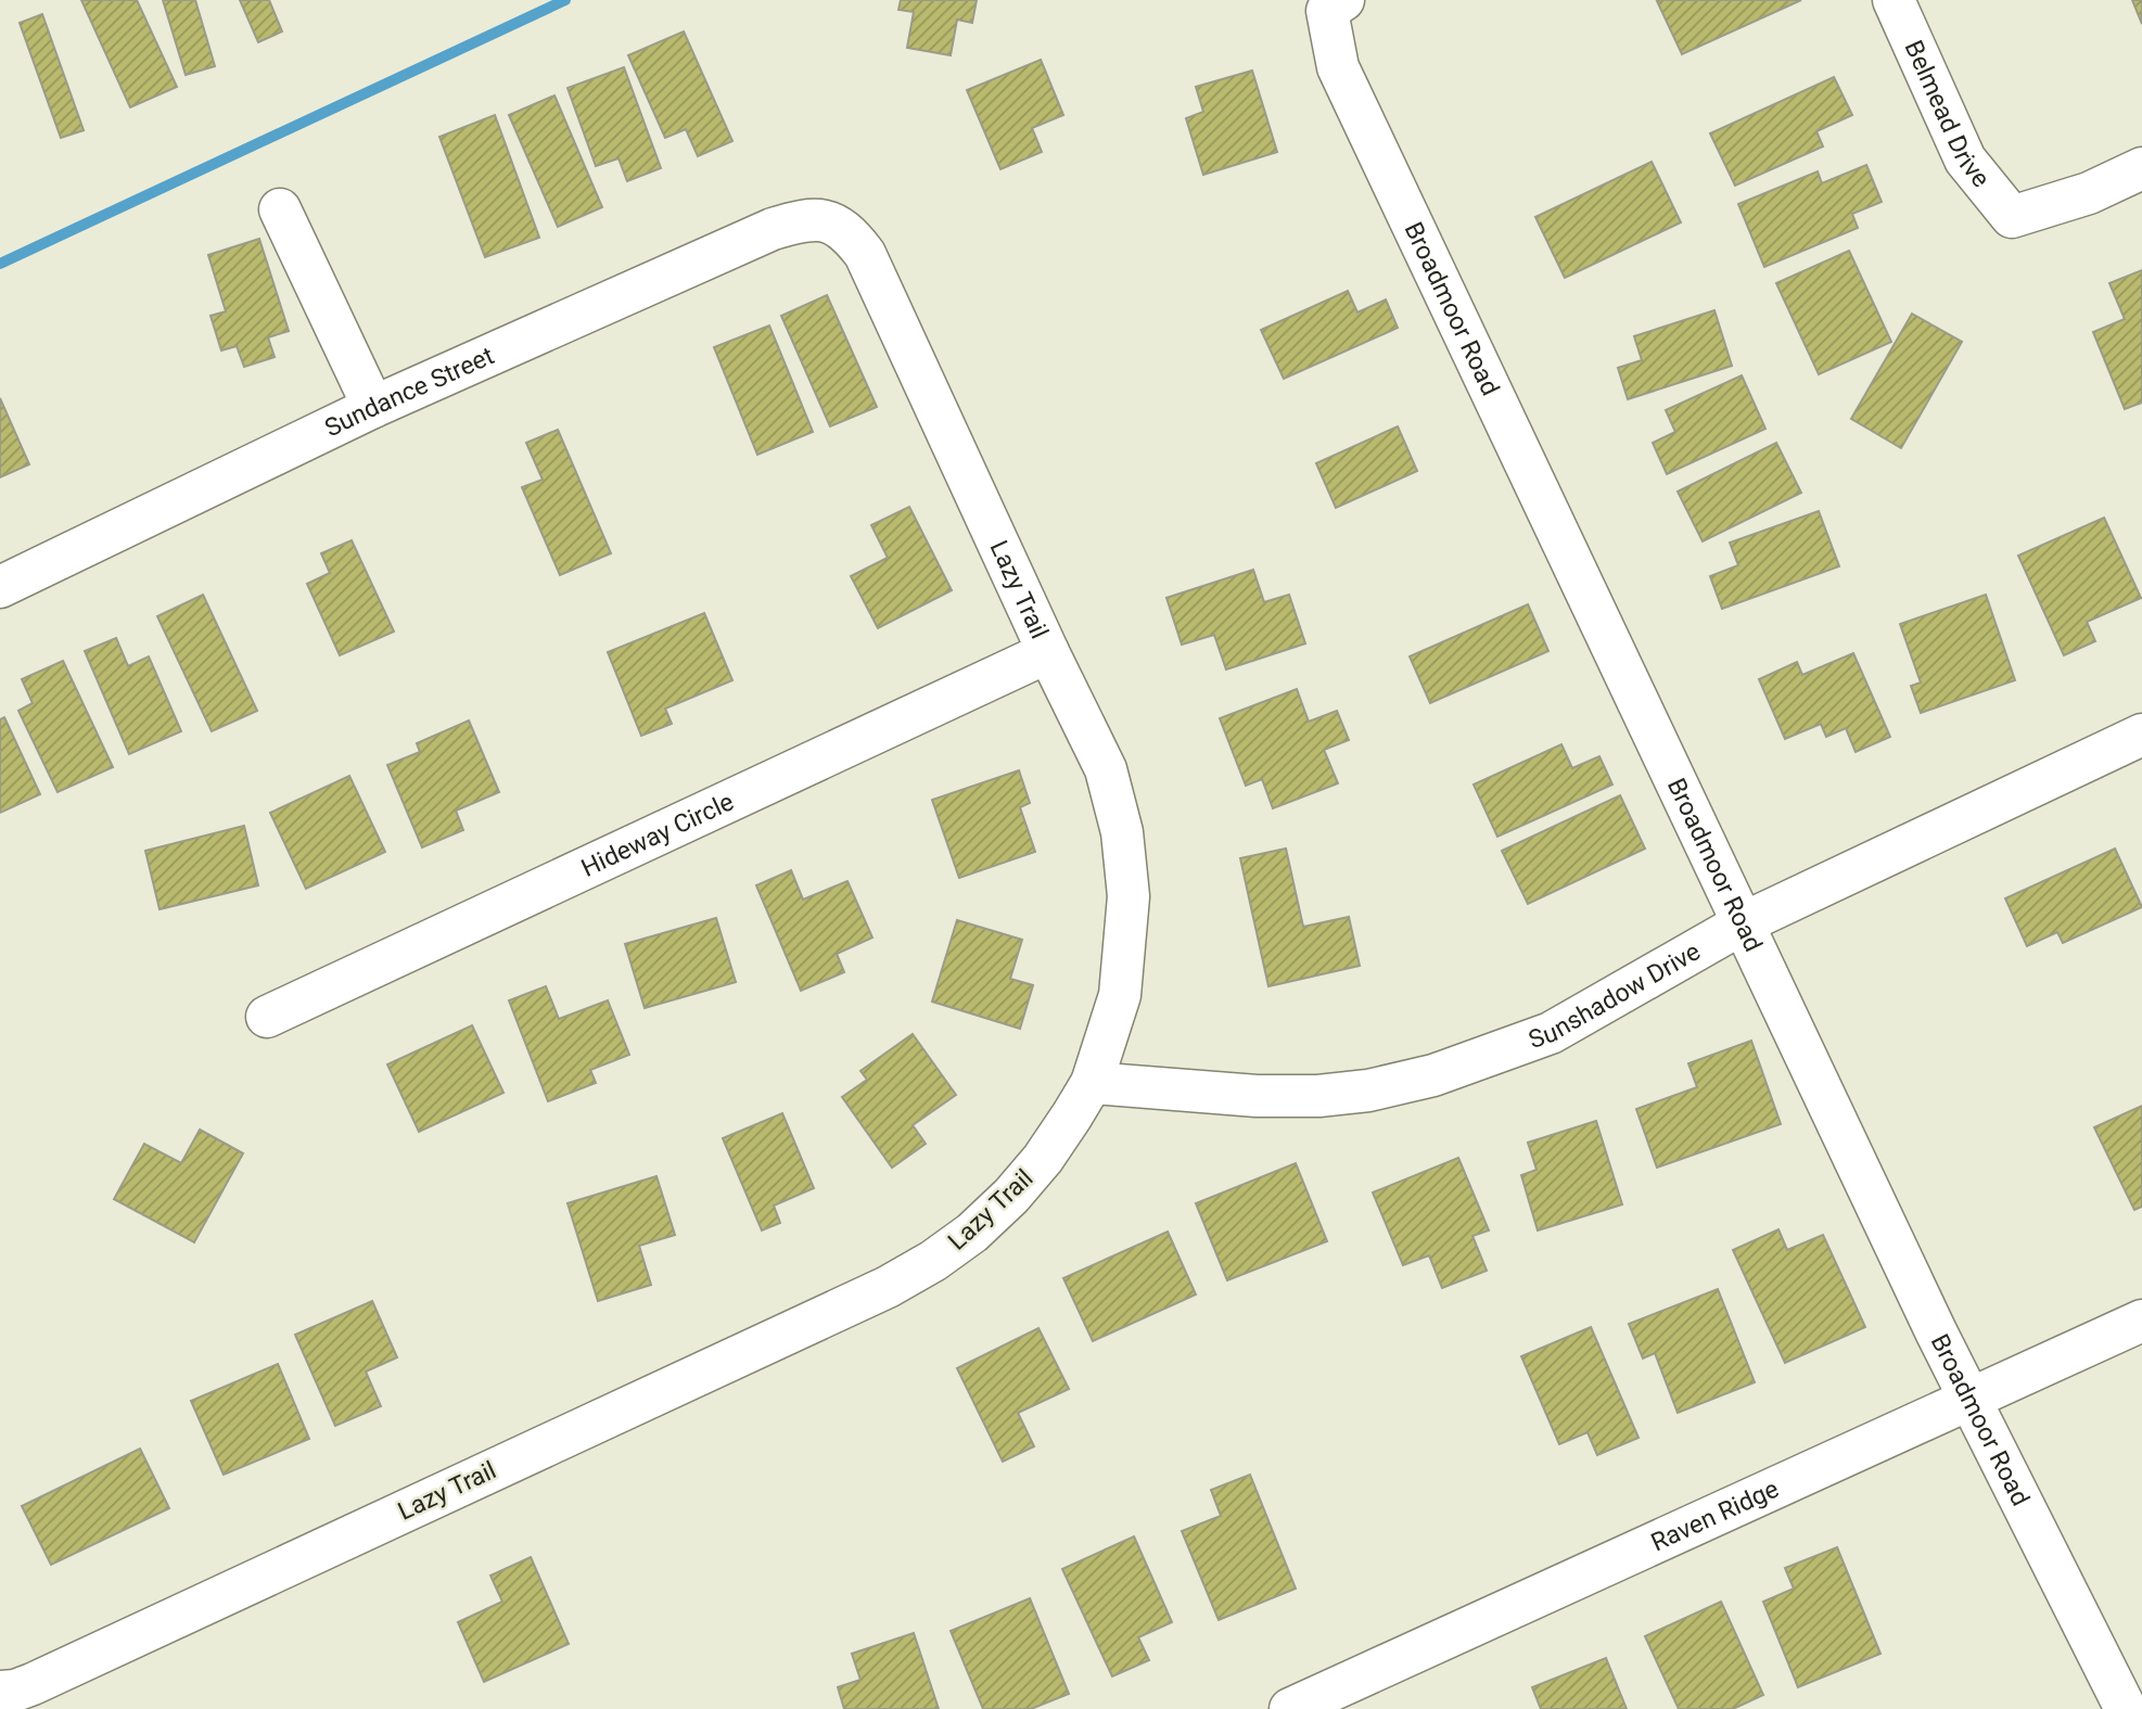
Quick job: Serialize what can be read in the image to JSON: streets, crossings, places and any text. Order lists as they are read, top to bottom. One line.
{"streets":{"street":["Belmead Drive","Broadmoor Road","Sundance Street","Lazy Trail","Hideway Circle","Sunshadow Drive","Raven Ridge"]},"crossings":[["Broadmoor Road","Sunshadow Drive"],["Broadmoor Road","Raven Ridge"],["Sundance Street","Lazy Trail"],["Lazy Trail","Hideway Circle"],["Lazy Trail","Sunshadow Drive"]]}
